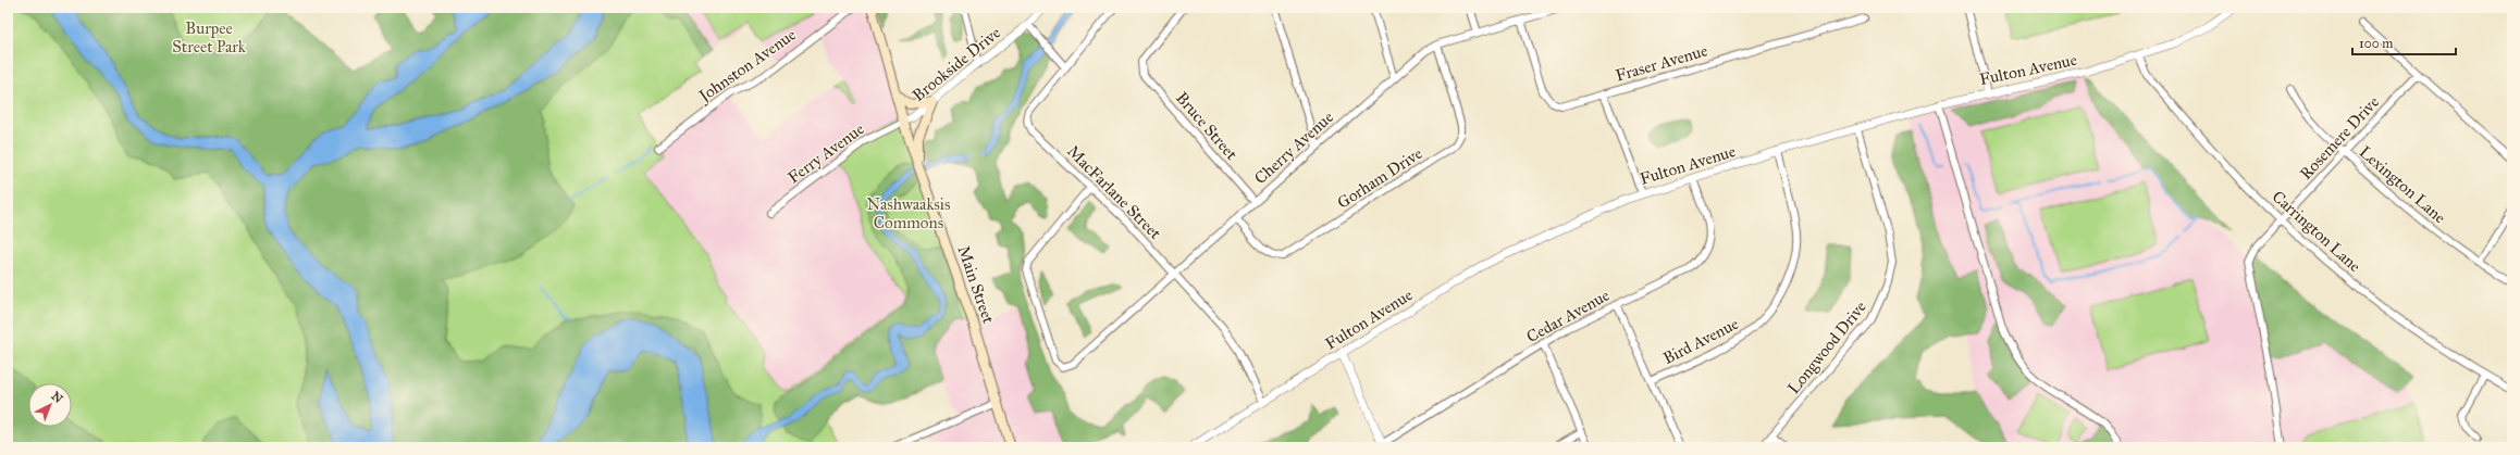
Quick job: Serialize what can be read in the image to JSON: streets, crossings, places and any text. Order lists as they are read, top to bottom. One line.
{"streets":{"main road":["Main Street"],"street":["Fraser Avenue","Brookside Drive","Johnston Avenue","Fulton Avenue","Bruce Street","Rosemere Drive","Cherry Avenue","Ferry Avenue","Gorham Drive","Lexington Lane","MacFarlane Street","Carrington Lane","Cedar Avenue","Bird Avenue","Longwood Drive"]},"crossings":[["Fraser Avenue","Cherry Avenue"],["Brookside Drive","Ferry Avenue"],["Brookside Drive","Main Street"],["Fulton Avenue","MacFarlane Street"],["Fulton Avenue","Carrington Lane"],["Fulton Avenue","Cedar Avenue"],["Fulton Avenue","Bird Avenue"],["Fulton Avenue","Longwood Drive"],["Bruce Street","Cherry Avenue"],["Rosemere Drive","Lexington Lane"],["Rosemere Drive","Carrington Lane"],["Cherry Avenue","Gorham Drive"],["Cherry Avenue","MacFarlane Street"],["Ferry Avenue","Main Street"]],"parks":["Burpee Street Park","Nashwaaksis Commons"],"scale_bar":"100 m","north":"top right"}
